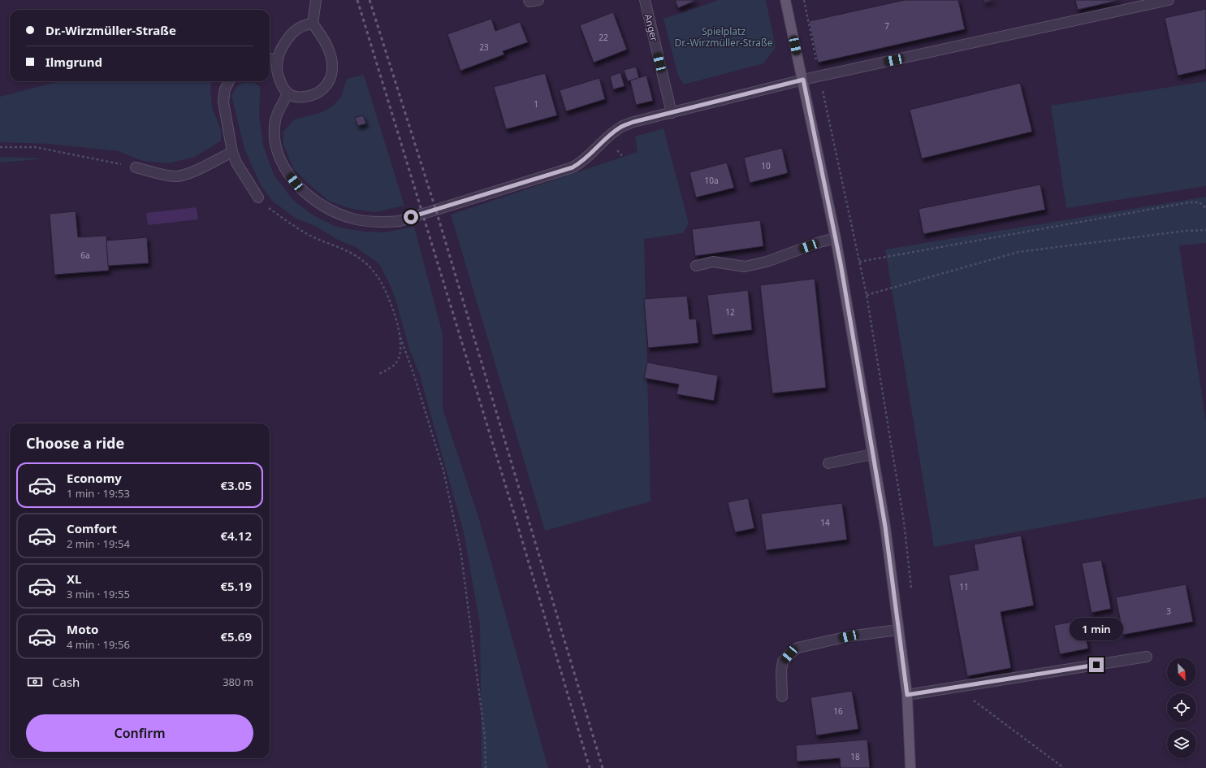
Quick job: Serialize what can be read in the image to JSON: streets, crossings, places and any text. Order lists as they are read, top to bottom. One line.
{"streets":{"street":["Anger"]},"parks":["Spielplatz Dr.-Wirzmüller-Straße"],"house_numbers":["7","22","23","1","10","10a","6a","12","14","11","3","16","18"],"north":"bottom right","page":{"banner":["Dr.-Wirzmüller-Straße","Ilmgrund"],"heading":"Choose a ride","list":[{"name":"Economy","note":"1 min · 19:53","value":"€3.05"},{"name":"Comfort","note":"2 min · 19:54","value":"€4.12"},{"name":"XL","note":"3 min · 19:55","value":"€5.19"},{"name":"Moto","note":"4 min · 19:56","value":"€5.69"}],"bubble":"1 min","pay":["Cash","380 m"],"buttons":"Confirm"}}
